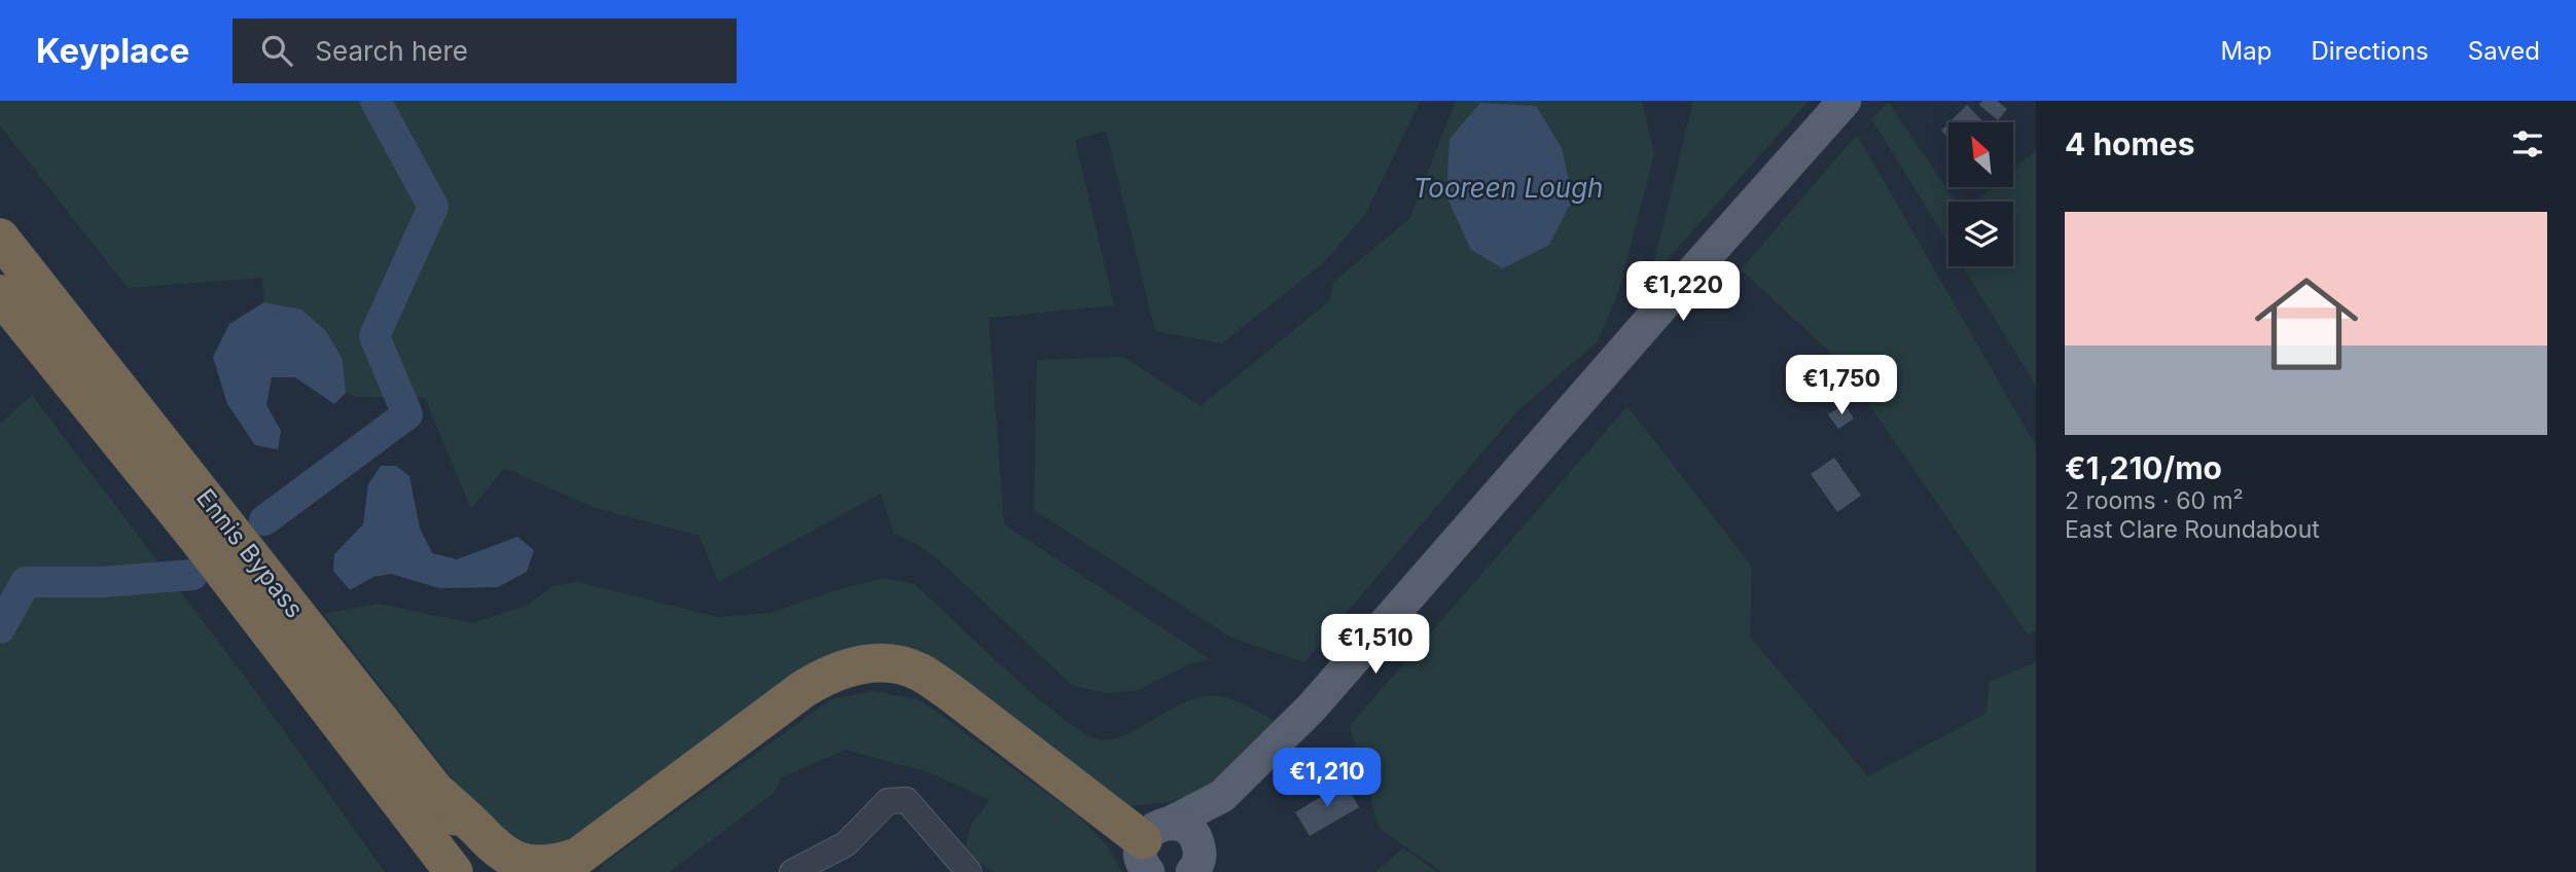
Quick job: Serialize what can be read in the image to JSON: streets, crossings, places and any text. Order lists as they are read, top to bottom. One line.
{"streets":{"highway":["Ennis Bypass"]},"water":["Tooreen Lough"],"north":"top left","page":{"header":"Keyplace","search":"Search here","nav":["Map","Directions","Saved"],"heading":"4 homes","list":[{"name":"€1,210/mo","note":"2 rooms · 60 m² · East Clare Roundabout"}],"price":["€1,220","€1,750","€1,510","€1,210"]}}
